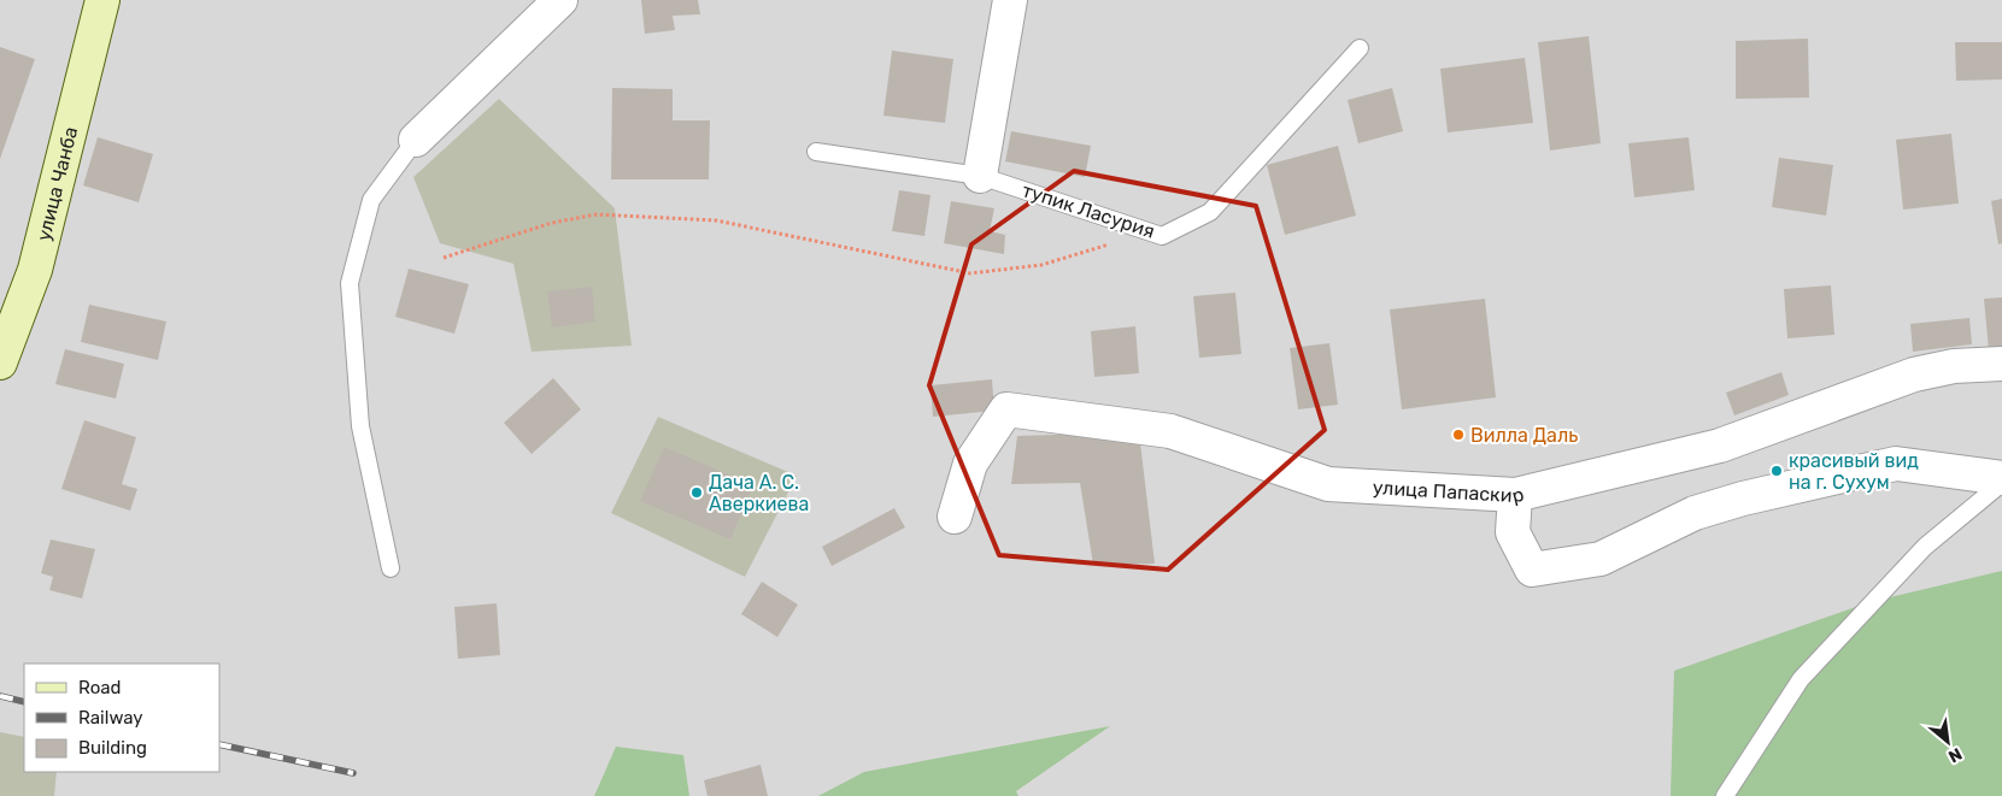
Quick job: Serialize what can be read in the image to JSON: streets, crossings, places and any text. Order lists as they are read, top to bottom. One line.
{"streets":{"street":["улица Чанба","улица Папаскир"],"lane":["тупик Ласурия"]},"places":["Вилла Даль","красивый вид на г. Сухум","Дача А. С. Аверкиева"],"legend":["Road","Railway","Building"],"north":"bottom right"}
